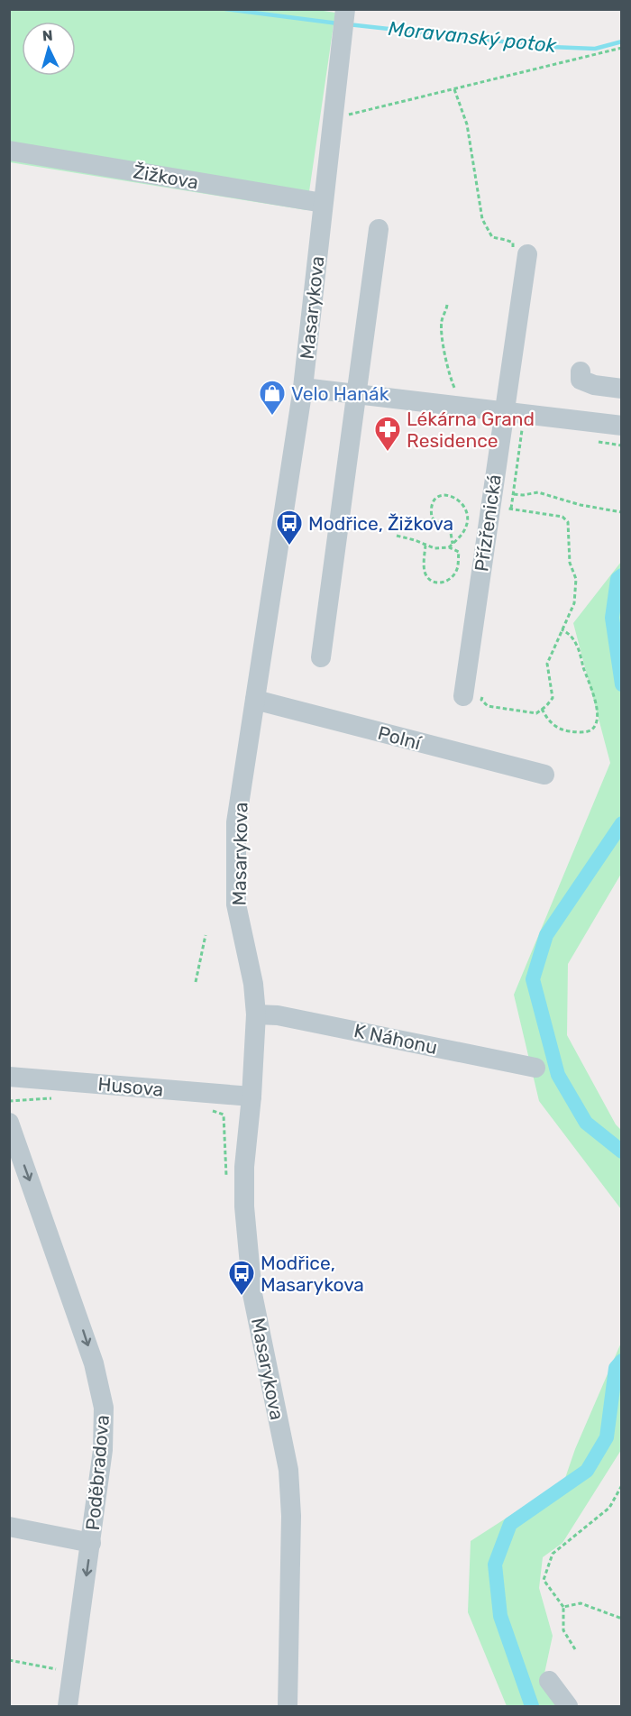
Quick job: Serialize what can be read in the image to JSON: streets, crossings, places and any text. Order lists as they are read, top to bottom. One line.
{"streets":{"street":["Žižkova","Masarykova","Přízřenická","Polní","K Náhonu","Husova","Poděbradova"]},"crossings":[["Žižkova","Masarykova"],["Masarykova","Polní"],["Masarykova","K Náhonu"],["Masarykova","Husova"]],"one_way":["Poděbradova"],"water":["Moravanský potok"],"places":{"shop":["Velo Hanák"],"pharmacy":["Lékárna Grand Residence"],"bus stop":["Modřice, Žižkova","Modřice, Masarykova"]},"north":"top"}
